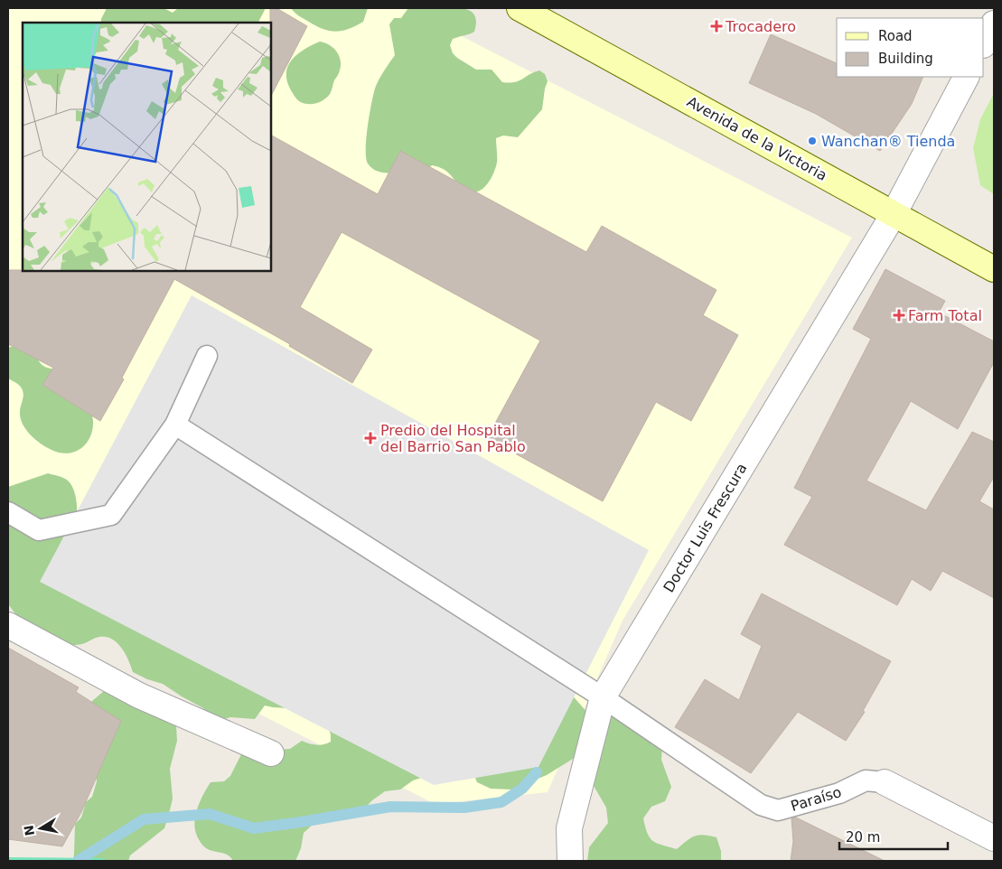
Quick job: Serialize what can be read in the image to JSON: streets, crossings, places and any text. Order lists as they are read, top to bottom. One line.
{"streets":{"main road":["Avenida de la Victoria"],"street":["Doctor Luis Frescura","Paraíso"]},"crossings":[["Avenida de la Victoria","Doctor Luis Frescura"],["Doctor Luis Frescura","Paraíso"]],"places":{"health":["Trocadero","Farm Total","Predio del Hospital del Barrio San Pablo"],"other":["Wanchan® Tienda"]},"legend":["Road","Building"],"scale_bar":"20 m","north":"left"}
